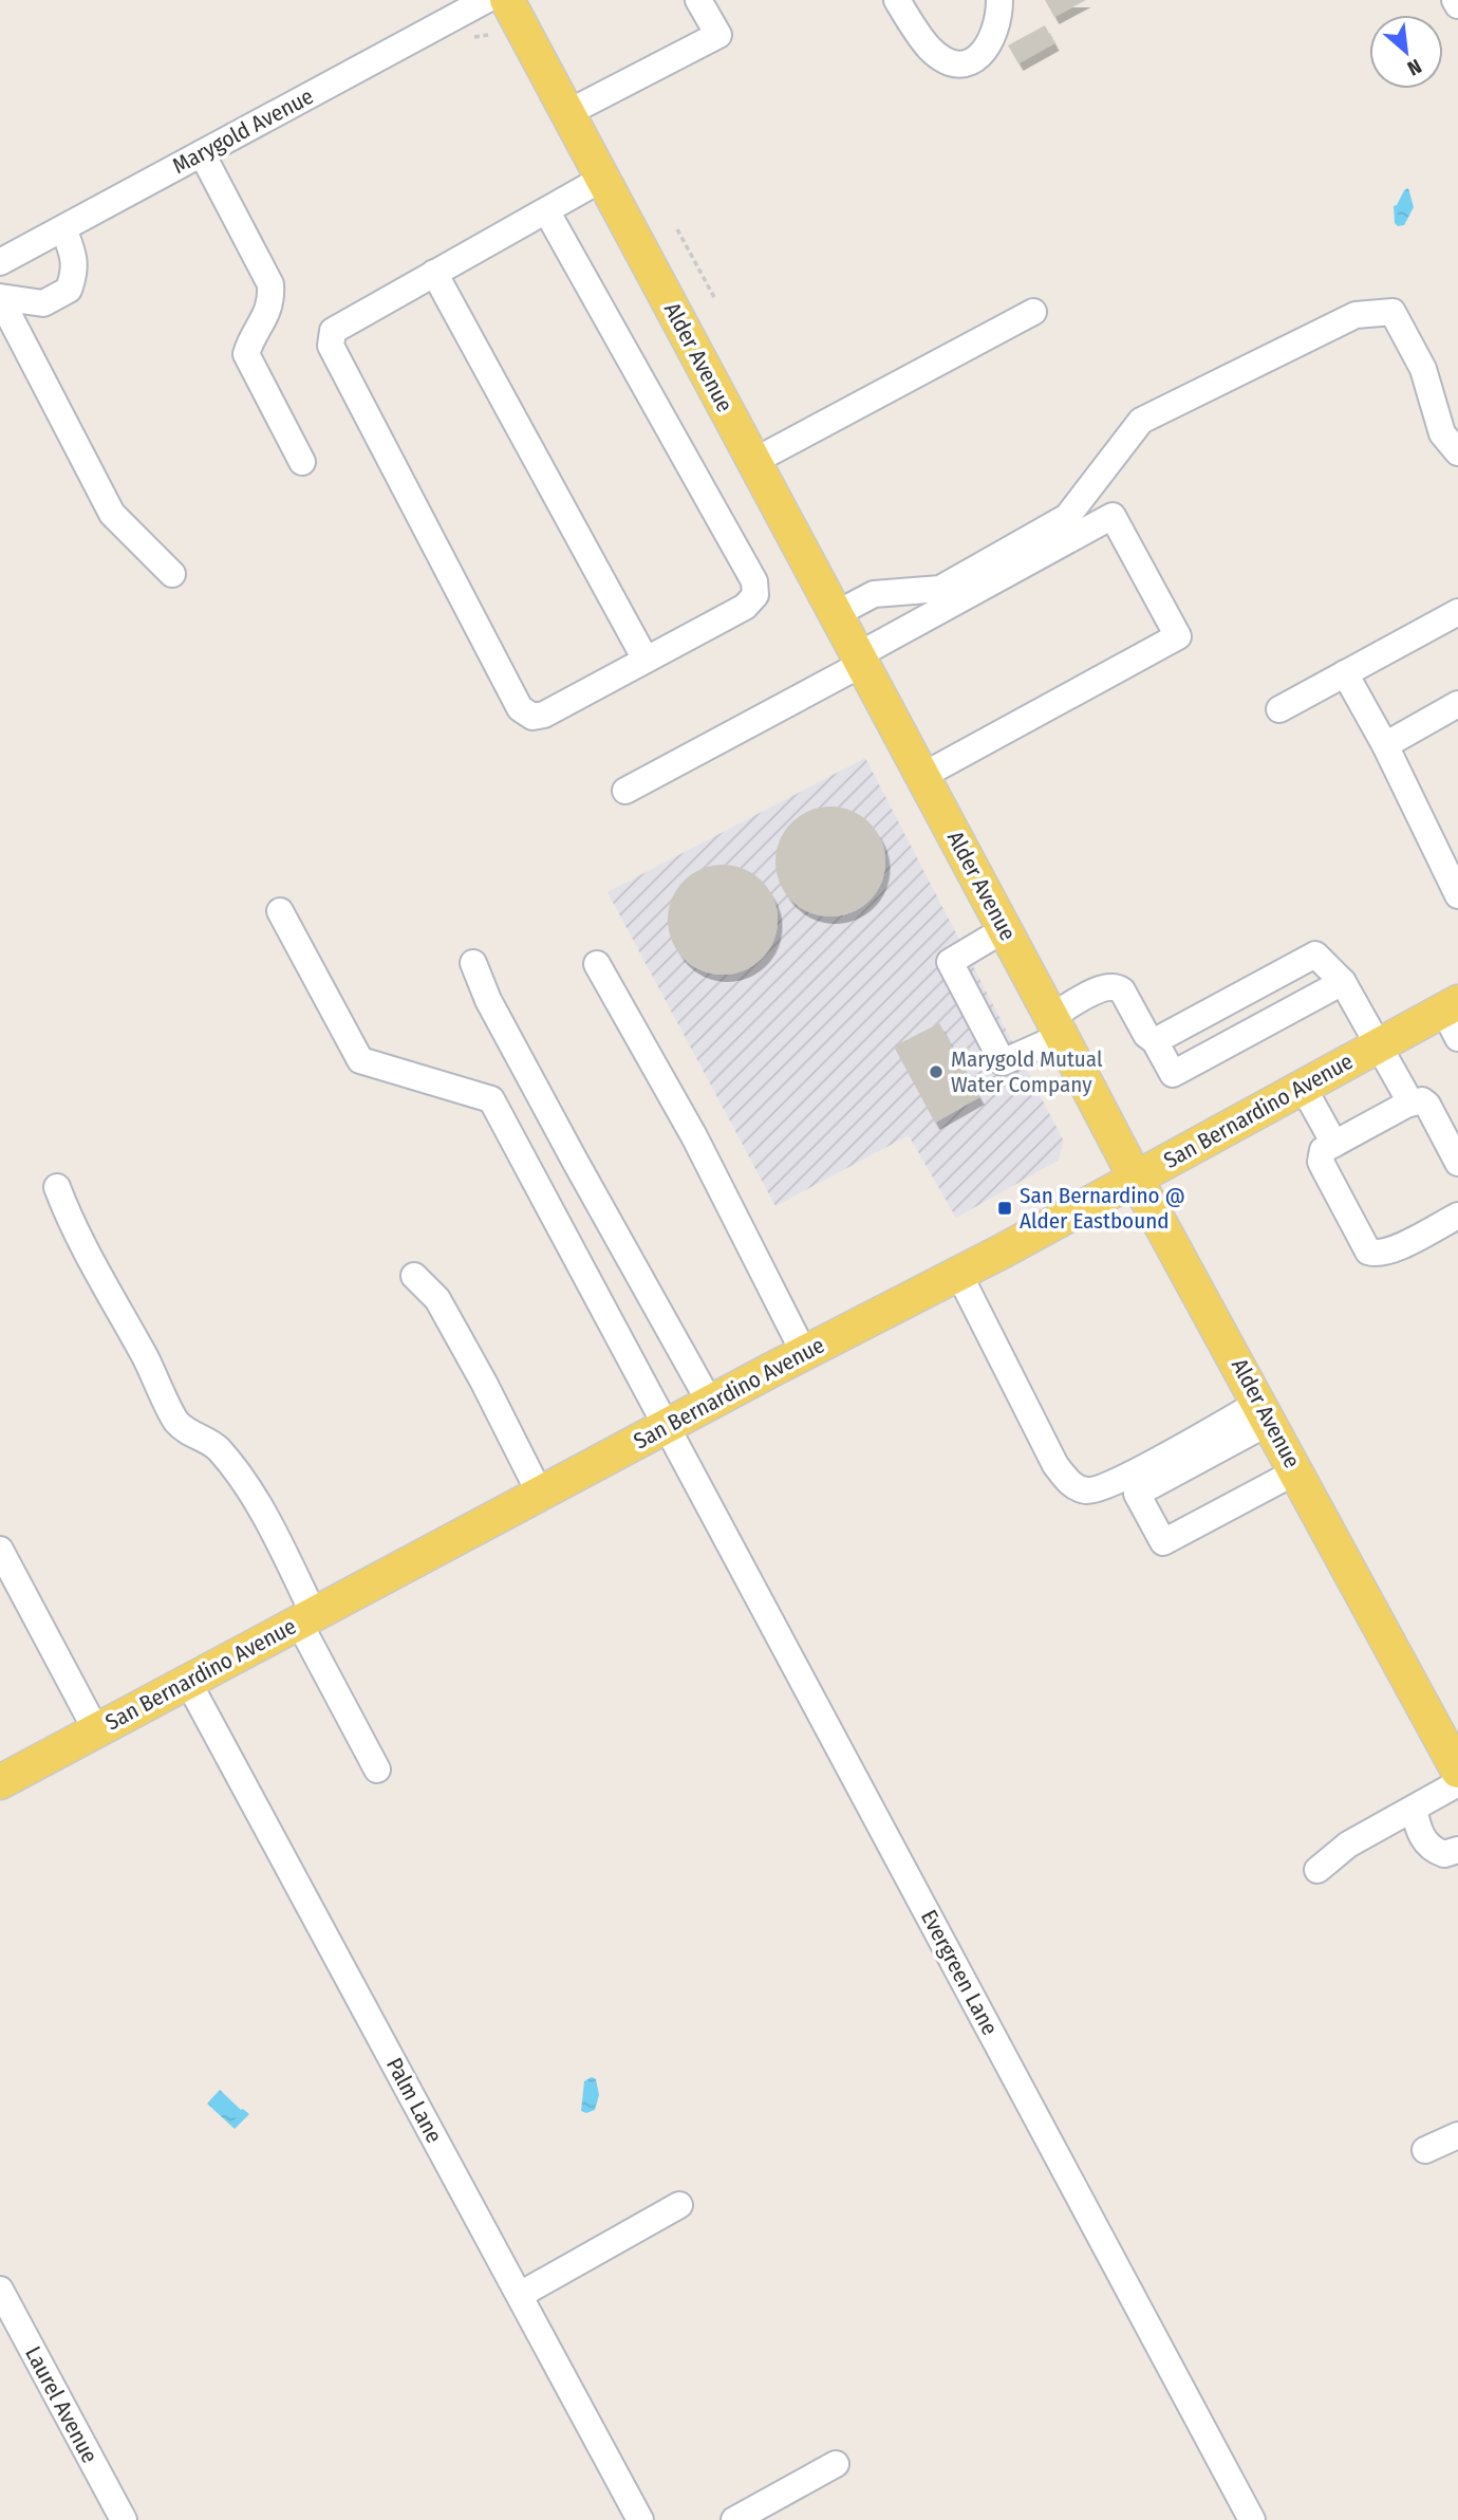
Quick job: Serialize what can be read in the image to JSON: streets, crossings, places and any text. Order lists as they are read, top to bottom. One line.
{"streets":{"main road":["Alder Avenue","San Bernardino Avenue"],"street":["Marygold Avenue","Evergreen Lane","Palm Lane","Laurel Avenue"]},"crossings":[["Alder Avenue","San Bernardino Avenue"],["San Bernardino Avenue","Evergreen Lane"],["San Bernardino Avenue","Palm Lane"]],"places":{"other":["Marygold Mutual Water Company"],"transit":["San Bernardino @ Alder Eastbound"]},"north":"bottom right"}
